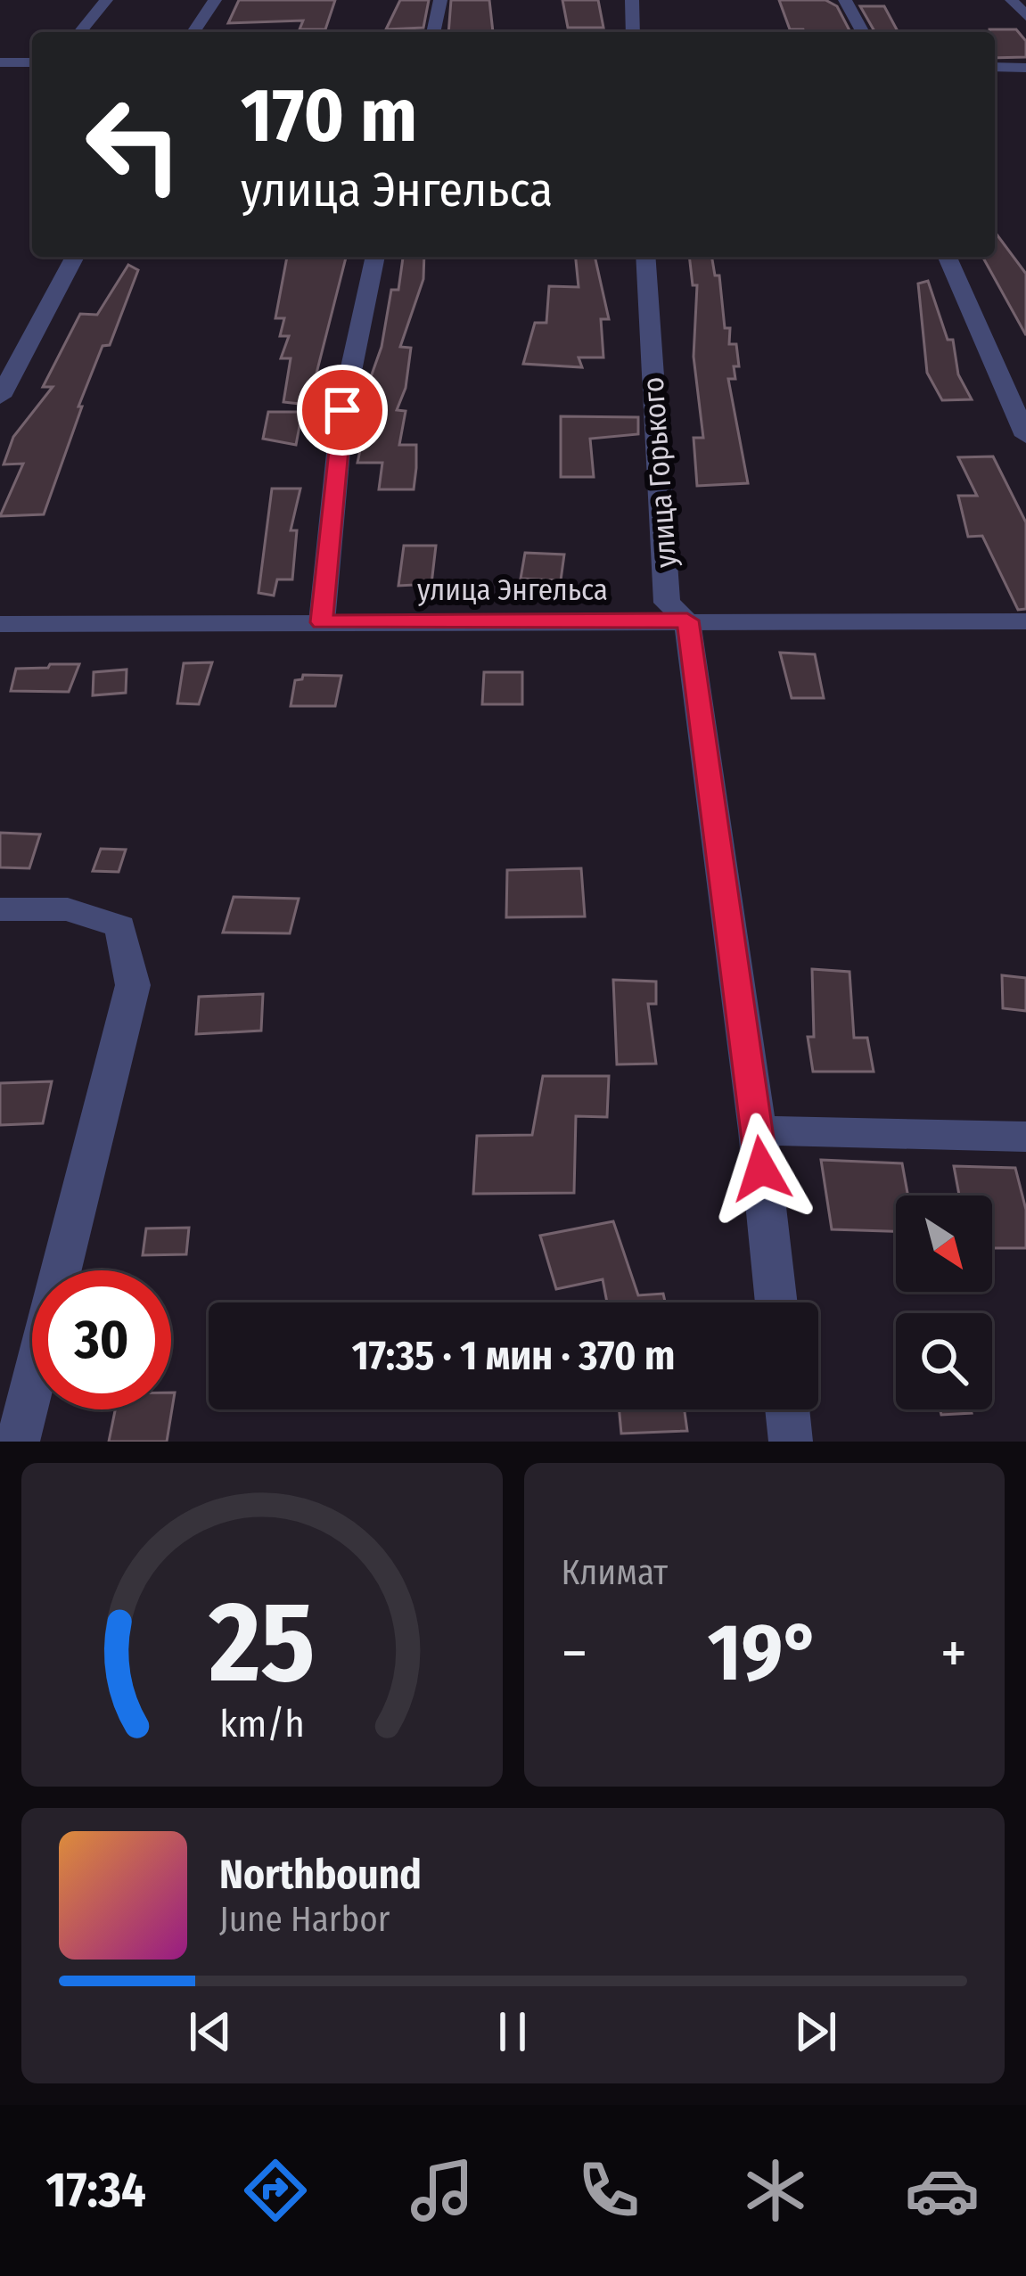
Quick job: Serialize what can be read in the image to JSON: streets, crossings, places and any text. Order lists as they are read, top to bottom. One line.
{"streets":{"street":["улица Горького","улица Энгельса"]},"crossings":[["улица Горького","улица Энгельса"]],"north":"bottom right","page":{"turn":["170 m","улица Энгельса"],"limit":"30","trip":"17:35 · 1 мин · 370 m","tile":"Климат","heat":["−","19°","+"],"song":["Northbound","June Harbor"],"tabs":"17:34","gauge":["25","km/h"]}}
